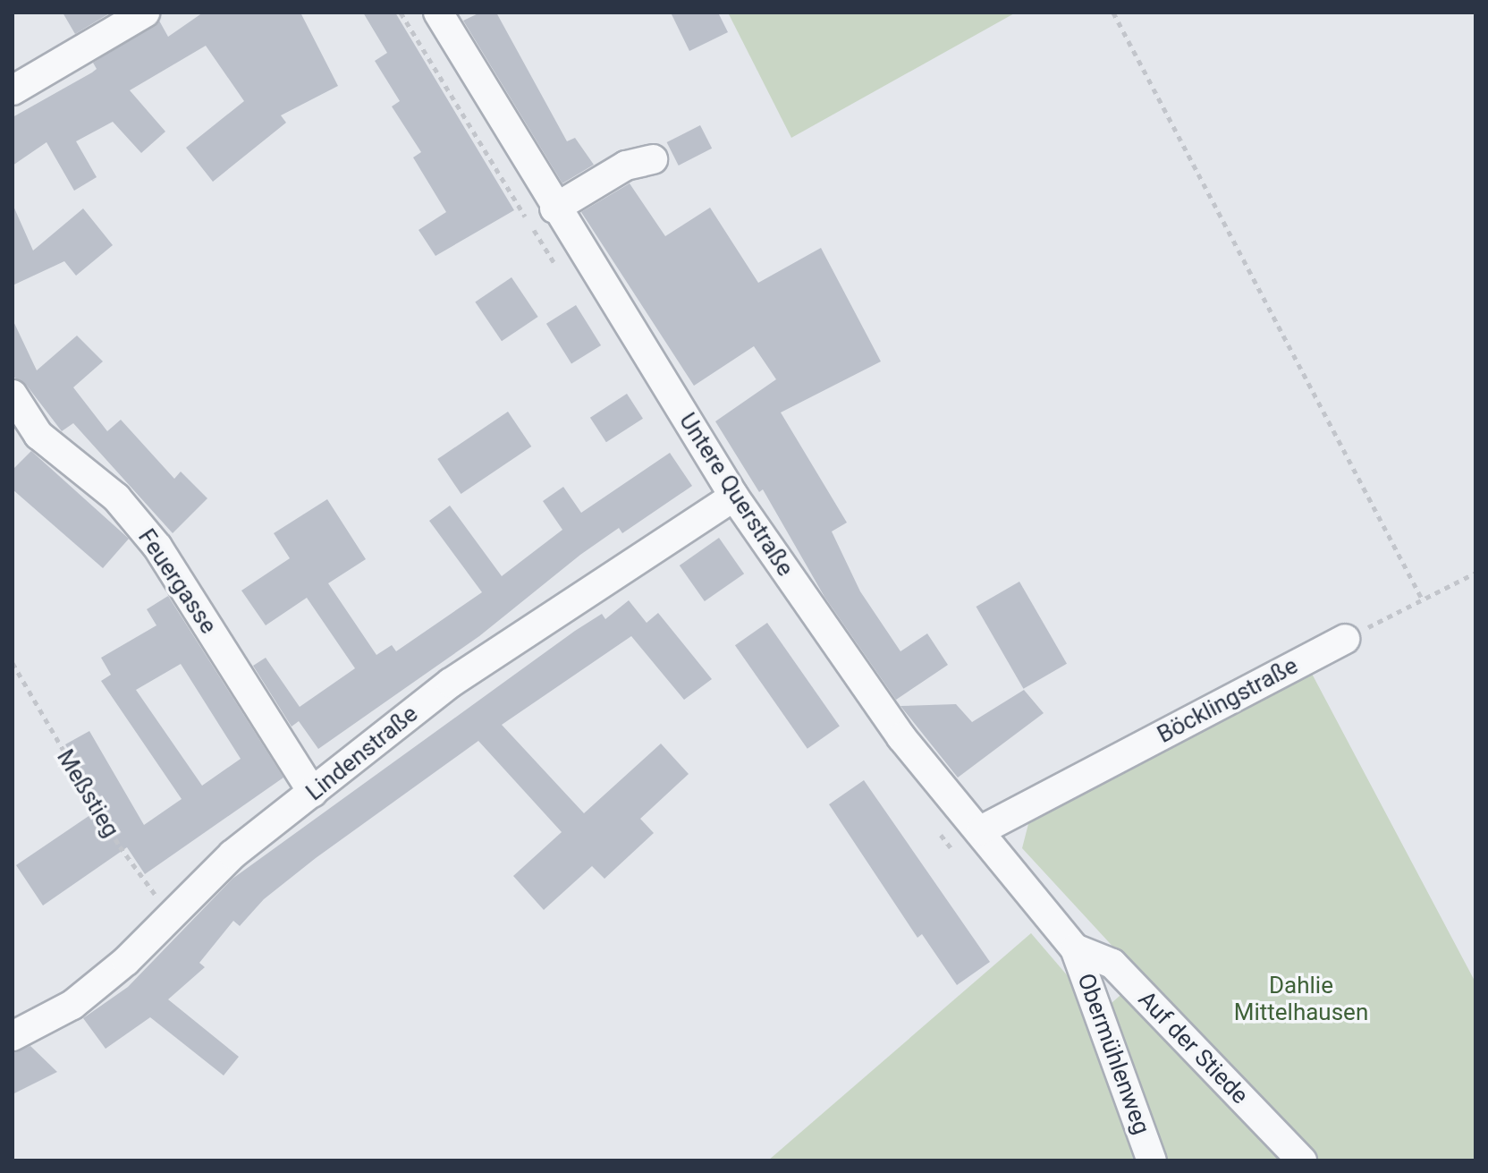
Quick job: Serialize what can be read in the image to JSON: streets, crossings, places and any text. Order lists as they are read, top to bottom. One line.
{"streets":{"street":["Untere Querstraße","Feuergasse","Böcklingstraße","Lindenstraße","Auf der Stiede","Obermühlenweg"],"path":["Meßstieg"]},"crossings":[["Untere Querstraße","Böcklingstraße"],["Untere Querstraße","Lindenstraße"],["Untere Querstraße","Auf der Stiede"],["Untere Querstraße","Obermühlenweg"],["Feuergasse","Lindenstraße"],["Lindenstraße","Meßstieg"],["Auf der Stiede","Obermühlenweg"]],"parks":["Dahlie Mittelhausen"]}
